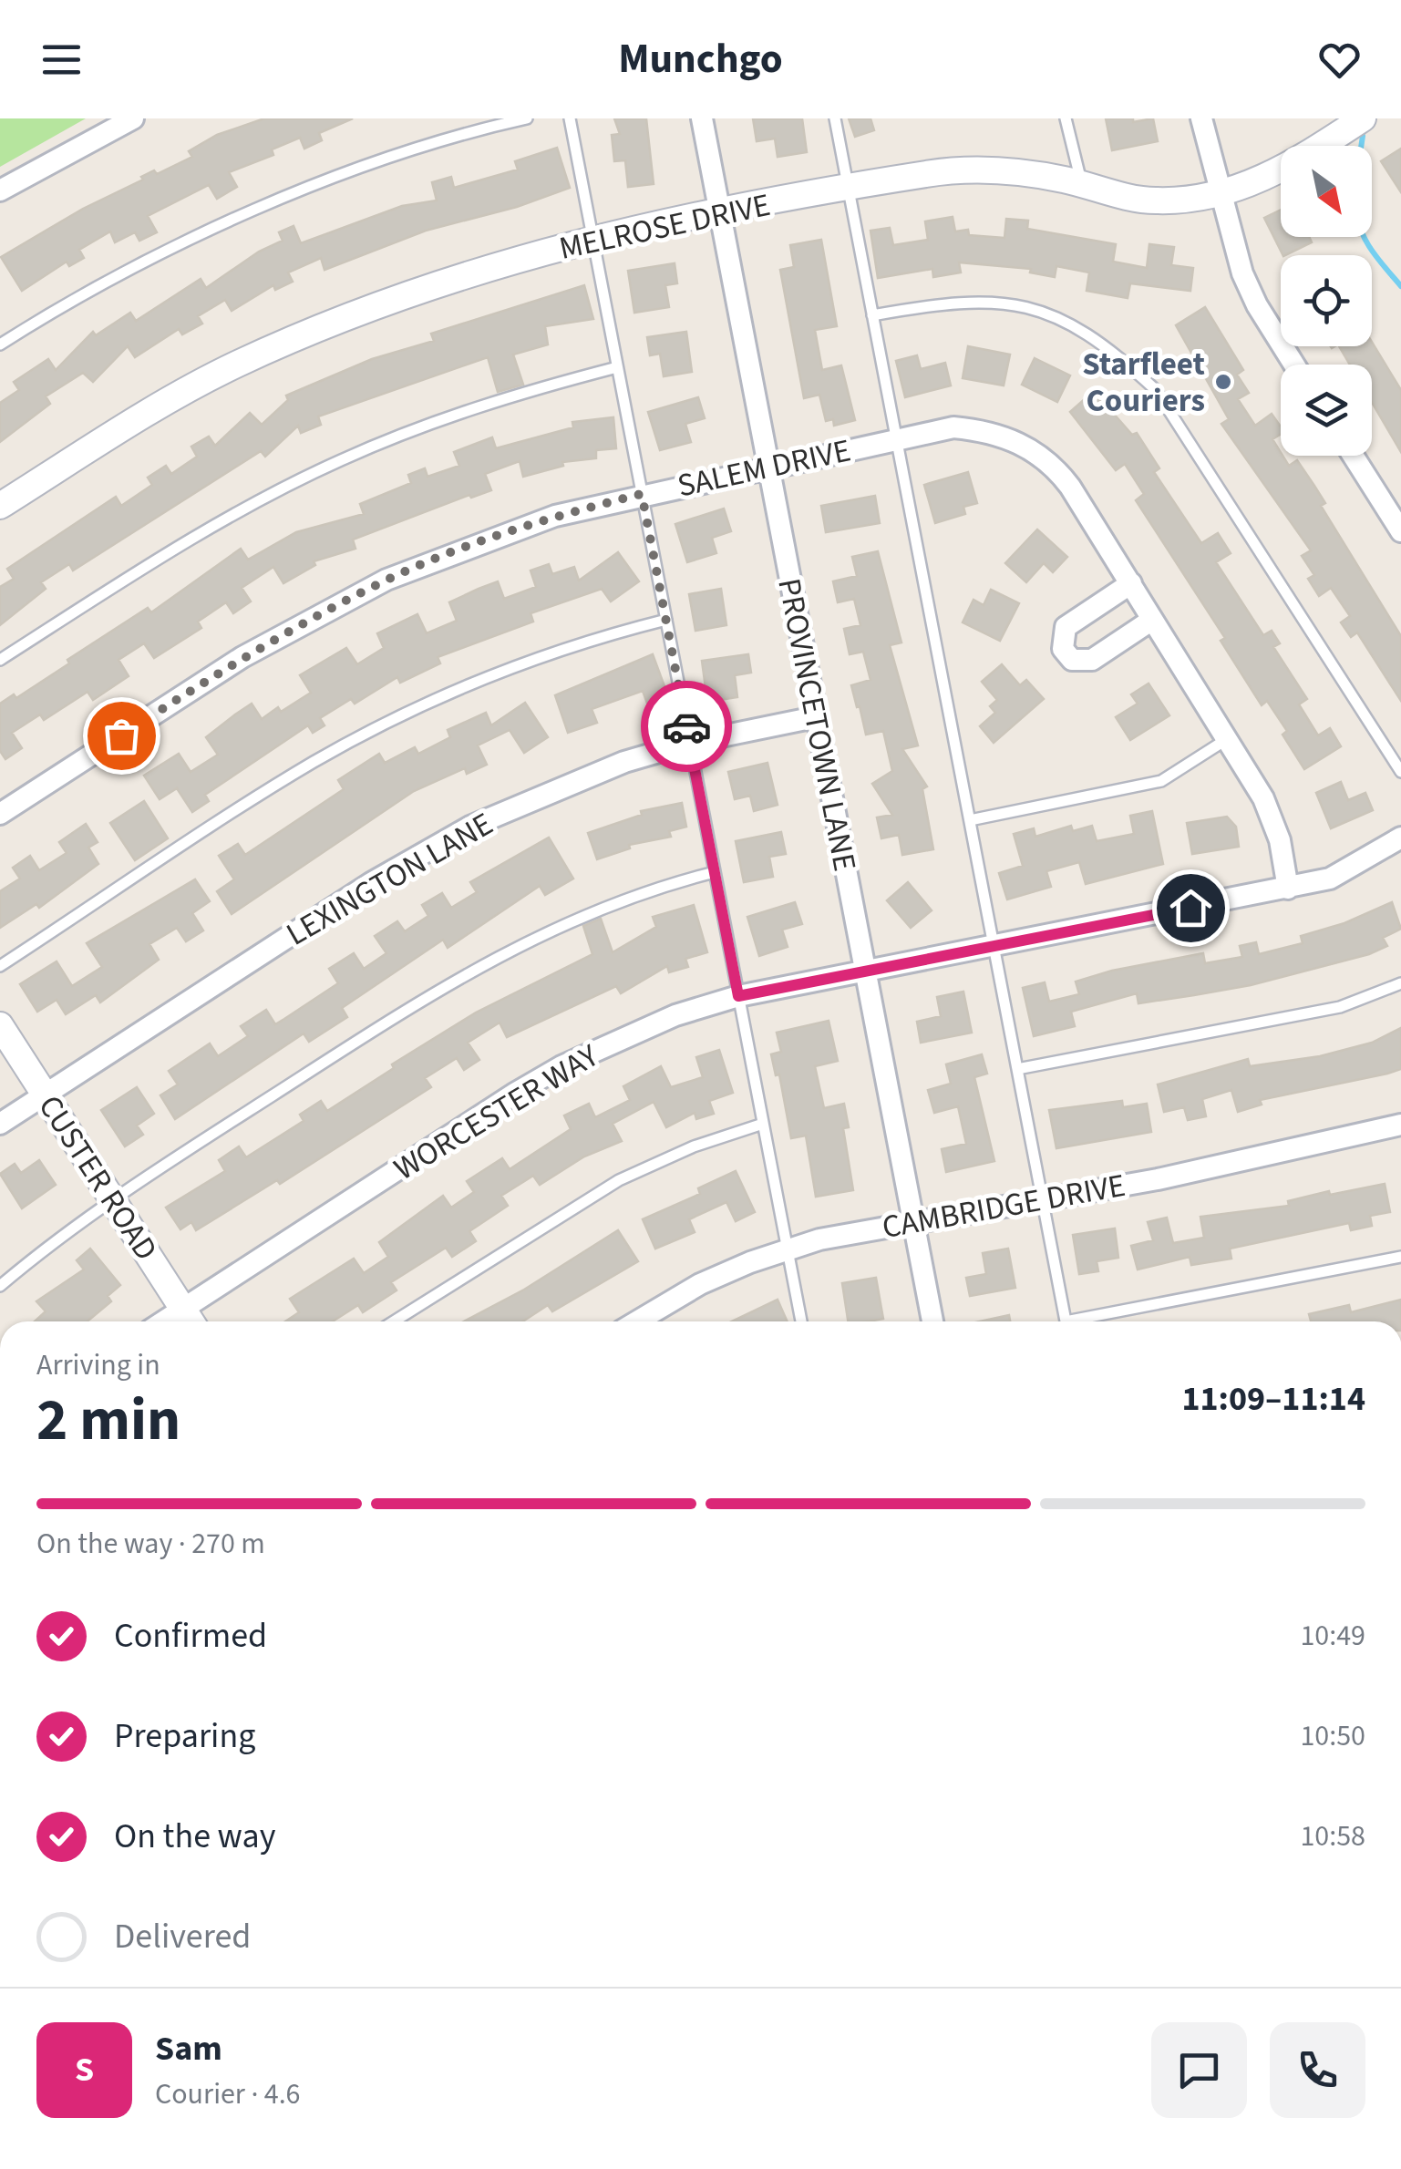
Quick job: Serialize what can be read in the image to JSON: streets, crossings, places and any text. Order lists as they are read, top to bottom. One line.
{"streets":{"street":["MELROSE DRIVE","SALEM DRIVE","PROVINCETOWN LANE","LEXINGTON LANE","WORCESTER WAY","CUSTER ROAD","CAMBRIDGE DRIVE"]},"crossings":[["MELROSE DRIVE","PROVINCETOWN LANE"],["SALEM DRIVE","PROVINCETOWN LANE"],["SALEM DRIVE","WORCESTER WAY"],["PROVINCETOWN LANE","LEXINGTON LANE"],["PROVINCETOWN LANE","WORCESTER WAY"],["PROVINCETOWN LANE","CAMBRIDGE DRIVE"],["LEXINGTON LANE","CUSTER ROAD"],["WORCESTER WAY","CUSTER ROAD"]],"places":["Starfleet Couriers"],"north":"bottom right","page":{"header":"Munchgo","heading":["2 min","Arriving in","11:09–11:14"],"panel":["Sam","Courier · 4.6"],"bar":"On the way · 270 m","list":[["Confirmed","10:49"],["Preparing","10:50"],["On the way","10:58"],"Delivered"],"round":"S"}}
